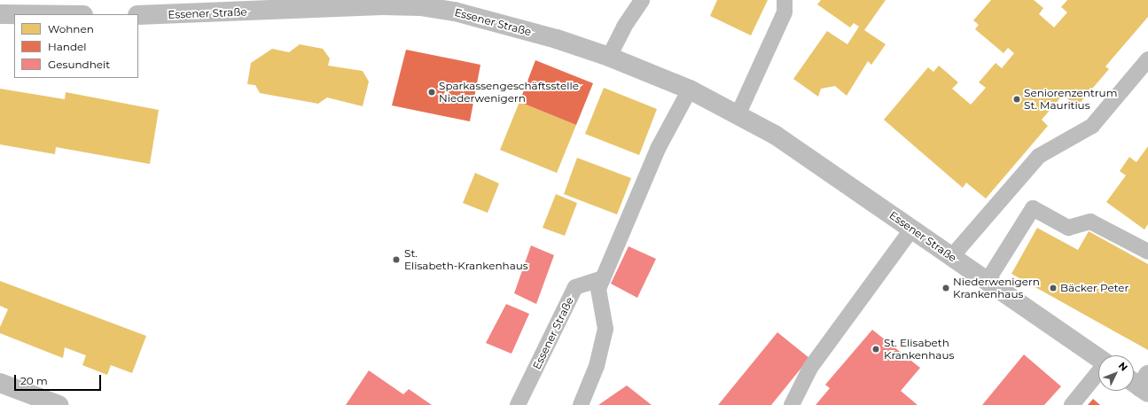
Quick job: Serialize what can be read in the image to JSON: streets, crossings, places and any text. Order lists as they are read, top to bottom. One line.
{"streets":{"street":["Essener Straße"]},"places":["Sparkassengeschäftsstelle Niederwenigern","Seniorenzentrum St. Mauritius","St. Elisabeth-Krankenhaus","Niederwenigern Krankenhaus","Bäcker Peter","St. Elisabeth Krankenhaus"],"legend":["Wohnen","Handel","Gesundheit"],"scale_bar":"20 m","north":"top right"}
